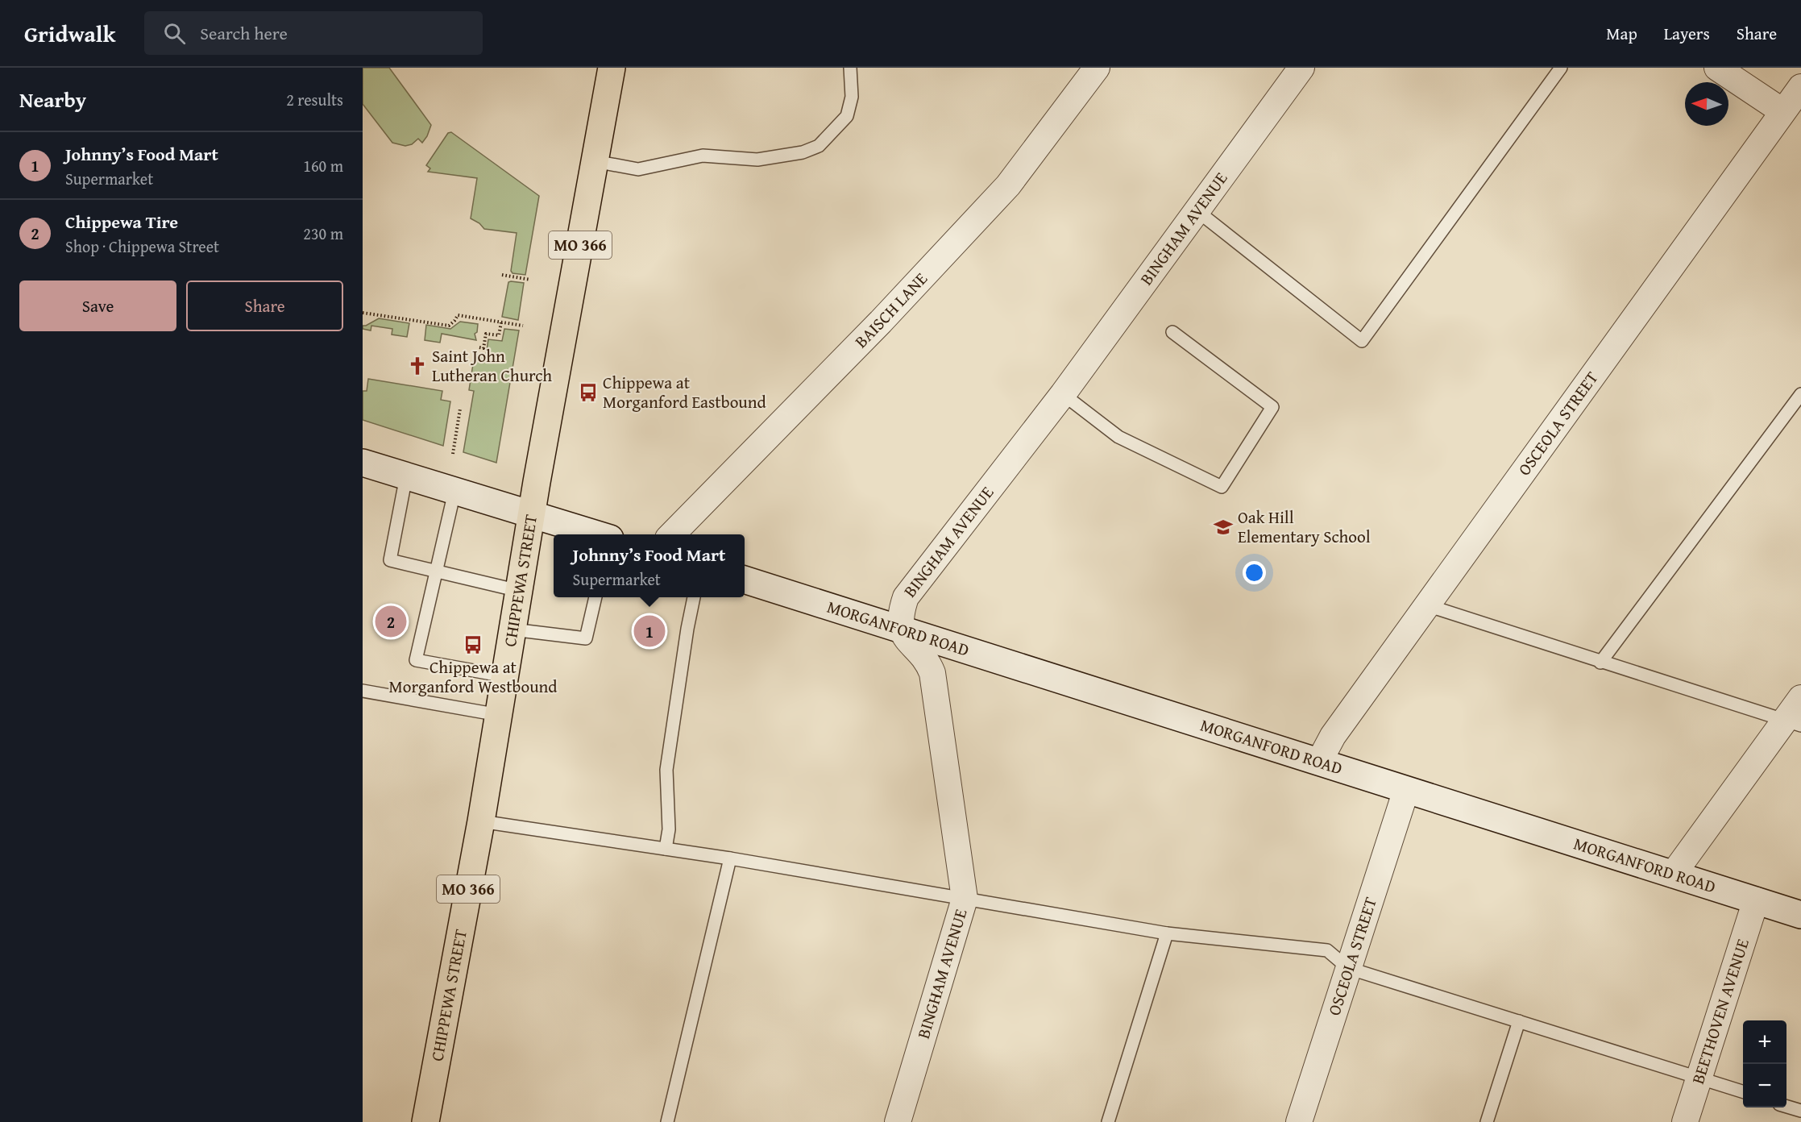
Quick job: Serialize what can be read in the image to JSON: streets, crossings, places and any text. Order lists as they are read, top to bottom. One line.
{"streets":{"main road":["MO 366","CHIPPEWA STREET"],"street":["BINGHAM AVENUE","BAISCH LANE","OSCEOLA STREET","MORGANFORD ROAD","BEETHOVEN AVENUE"]},"crossings":[["BINGHAM AVENUE","MORGANFORD ROAD"],["OSCEOLA STREET","MORGANFORD ROAD"],["MORGANFORD ROAD","BEETHOVEN AVENUE"]],"places":{"church":["Saint John Lutheran Church"],"bus stop":["Chippewa at Morganford Eastbound","Chippewa at Morganford Westbound"],"school or university":["Oak Hill Elementary School"]},"north":"left","page":{"header":"Gridwalk","search":"Search here","nav":["Map","Layers","Share"],"heading":["Nearby","2 results"],"list":[{"mark":"1","name":"Johnny’s Food Mart","note":"Supermarket","value":"160 m"},{"mark":"2","name":"Chippewa Tire","note":"Shop · Chippewa Street","value":"230 m"}],"buttons":["Save","Share"],"popup":["Johnny’s Food Mart","Supermarket"],"pins":["2","1"],"map_buttons":["+","−"]}}
